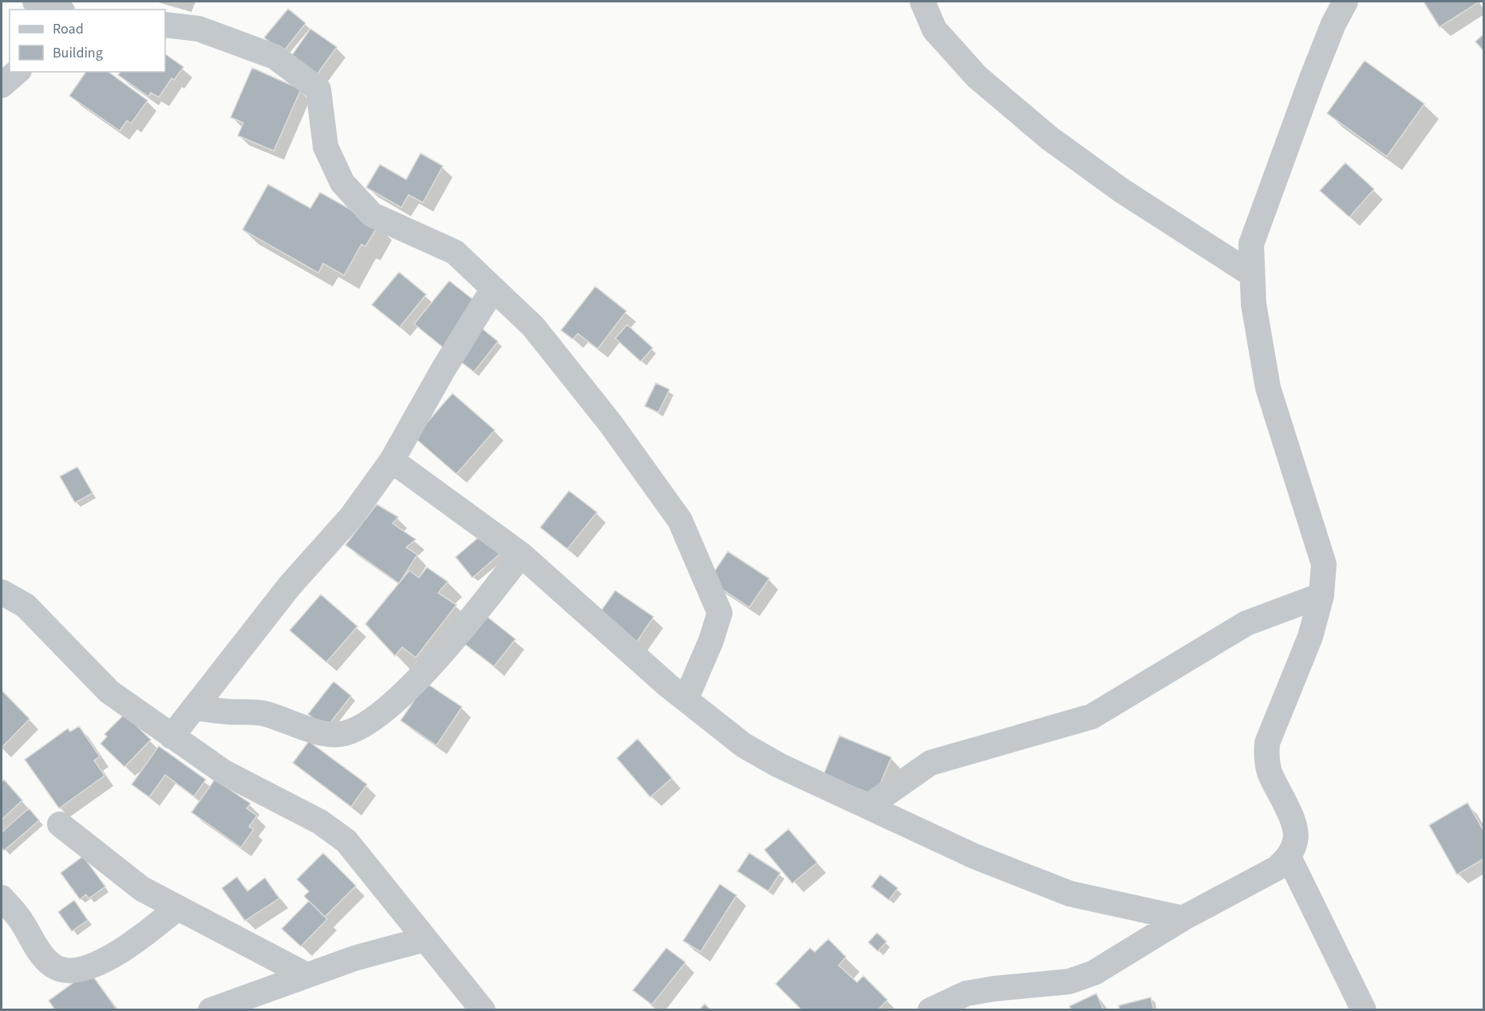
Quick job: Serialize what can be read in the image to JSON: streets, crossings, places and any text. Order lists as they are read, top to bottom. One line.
{"legend":["Road","Building"]}
